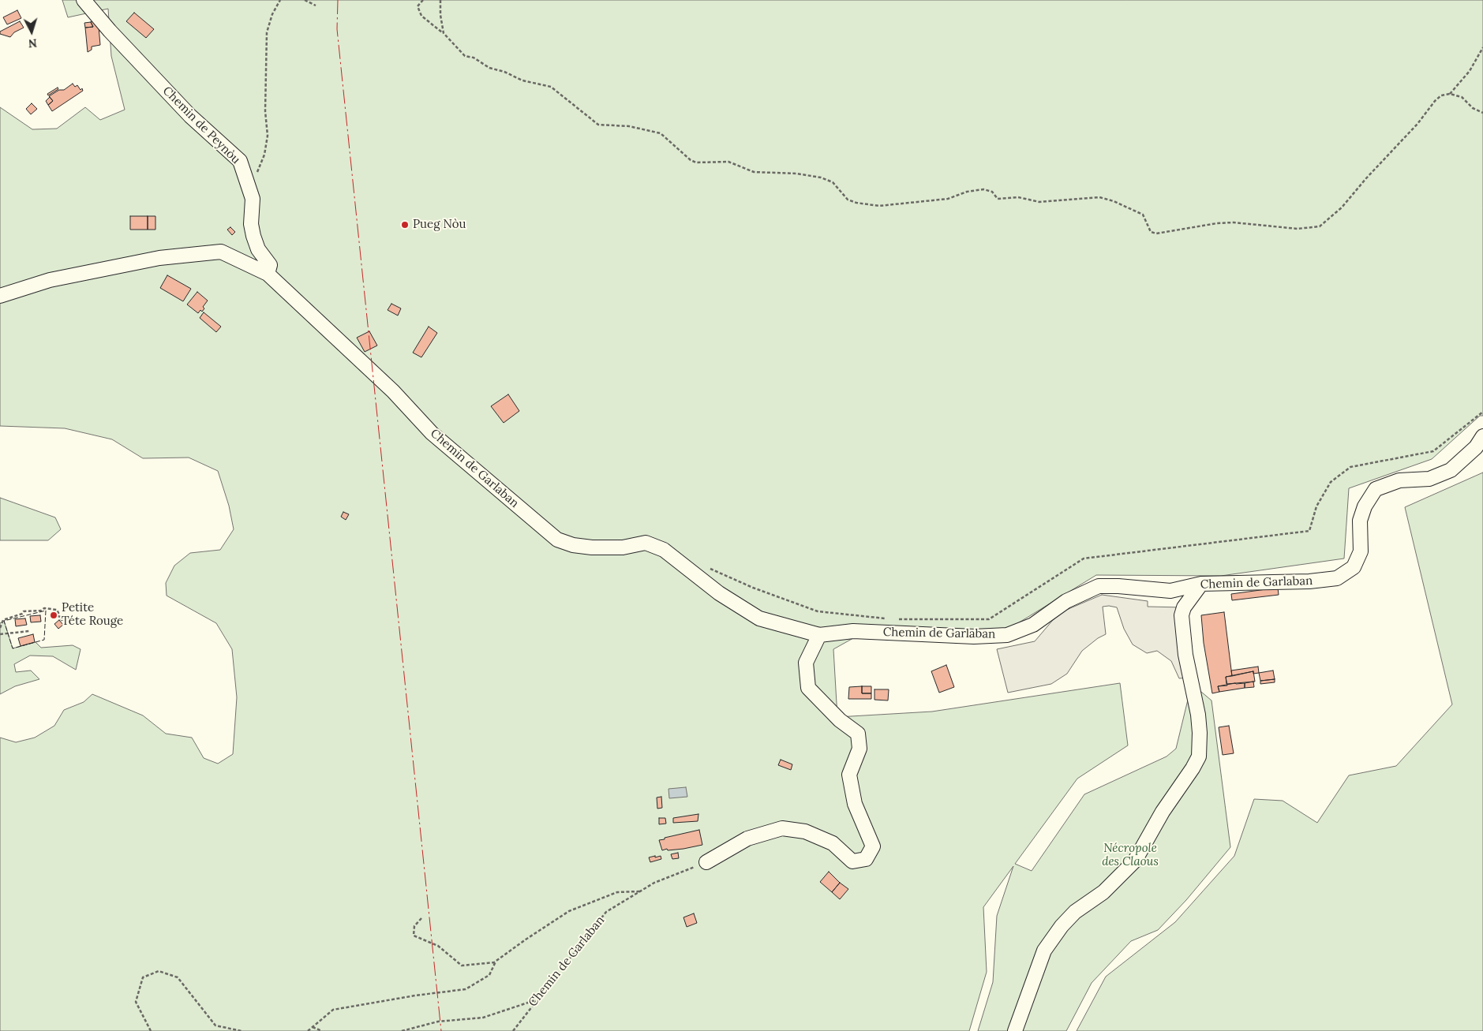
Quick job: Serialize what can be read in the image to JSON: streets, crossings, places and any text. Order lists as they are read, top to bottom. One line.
{"streets":{"street":["Chemin de Peynòu","Chemin de Garlaban"]},"crossings":[["Chemin de Peynòu","Chemin de Garlaban"]],"parks":["Nécropole des Claous"],"places":["Pueg Nòu","Petite Téte Rouge"],"north":"bottom"}
